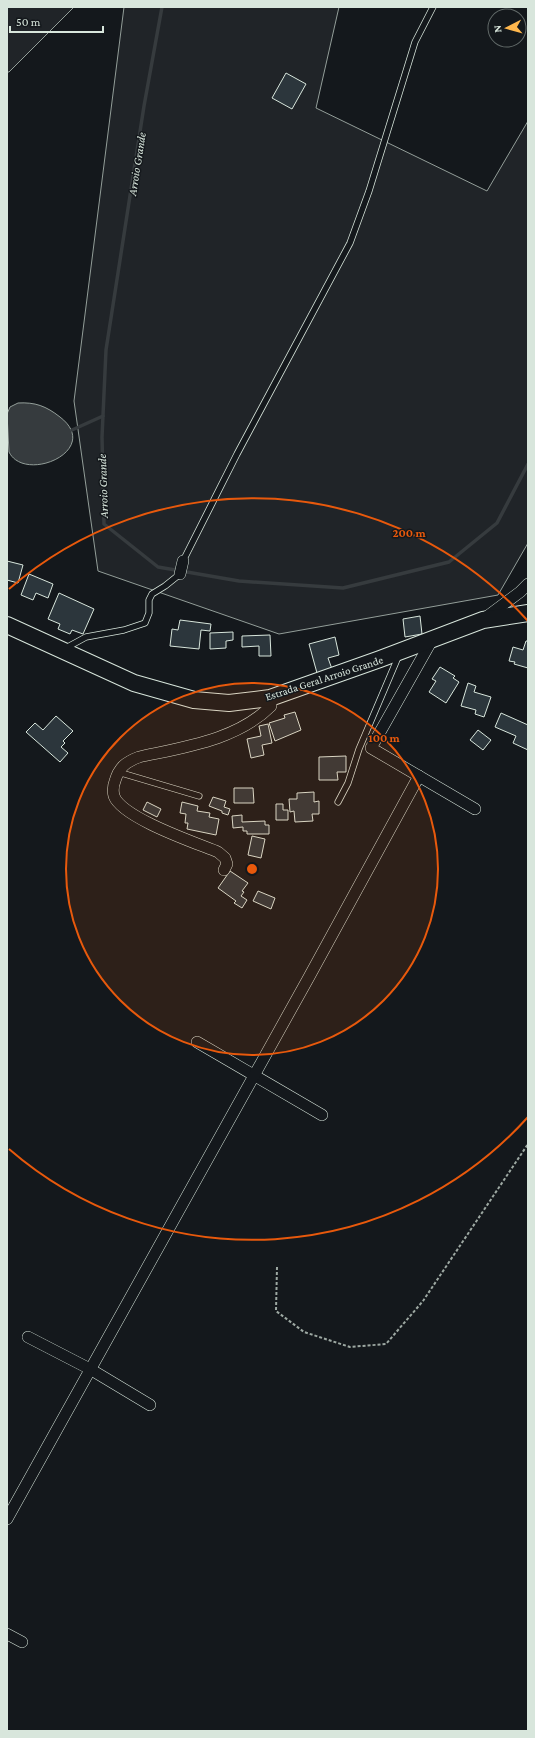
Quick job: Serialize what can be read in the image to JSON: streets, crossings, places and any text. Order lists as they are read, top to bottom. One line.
{"streets":{"main road":["Estrada Geral Arroio Grande"]},"water":["Arroio Grande"],"scale_bar":"50 m","north":"left","rings":["200 m","100 m"]}
